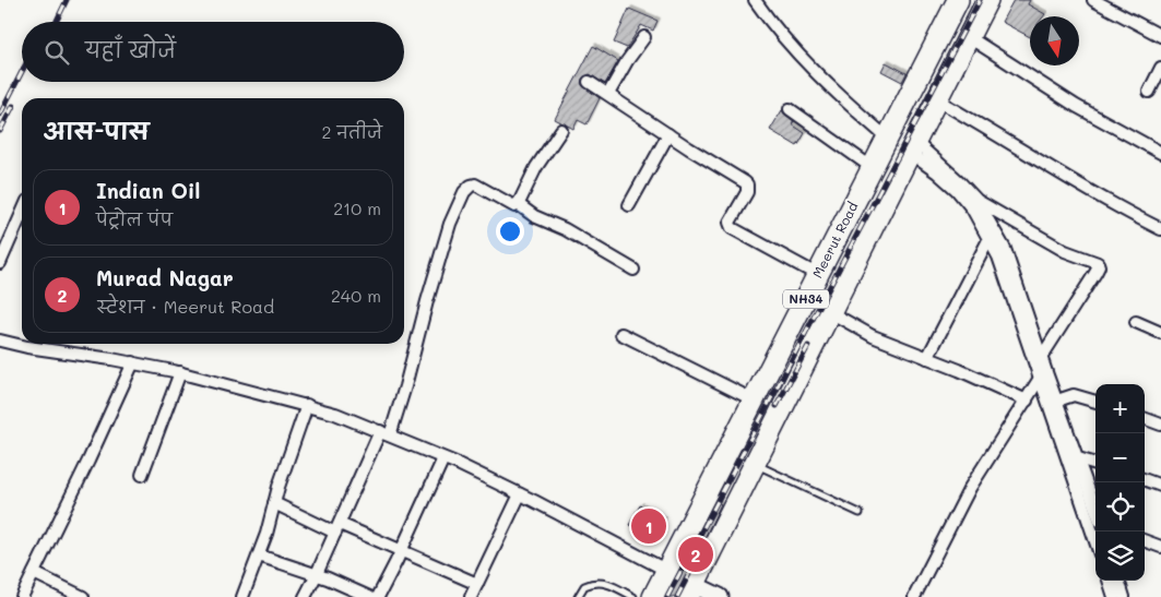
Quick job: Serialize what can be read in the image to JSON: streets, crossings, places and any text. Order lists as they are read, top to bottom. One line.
{"streets":{"highway":["Meerut Road","NH34"]},"north":"bottom","page":{"search":"यहाँ खोजें","heading":["आस-पास","2 नतीजे"],"list":[{"mark":"1","name":"Indian Oil","note":"पेट्रोल पंप","value":"210 m"},{"mark":"2","name":"Murad Nagar","note":"स्टेशन · Meerut Road","value":"240 m"}],"map_buttons":["+","−"],"pins":["1","2"]}}
